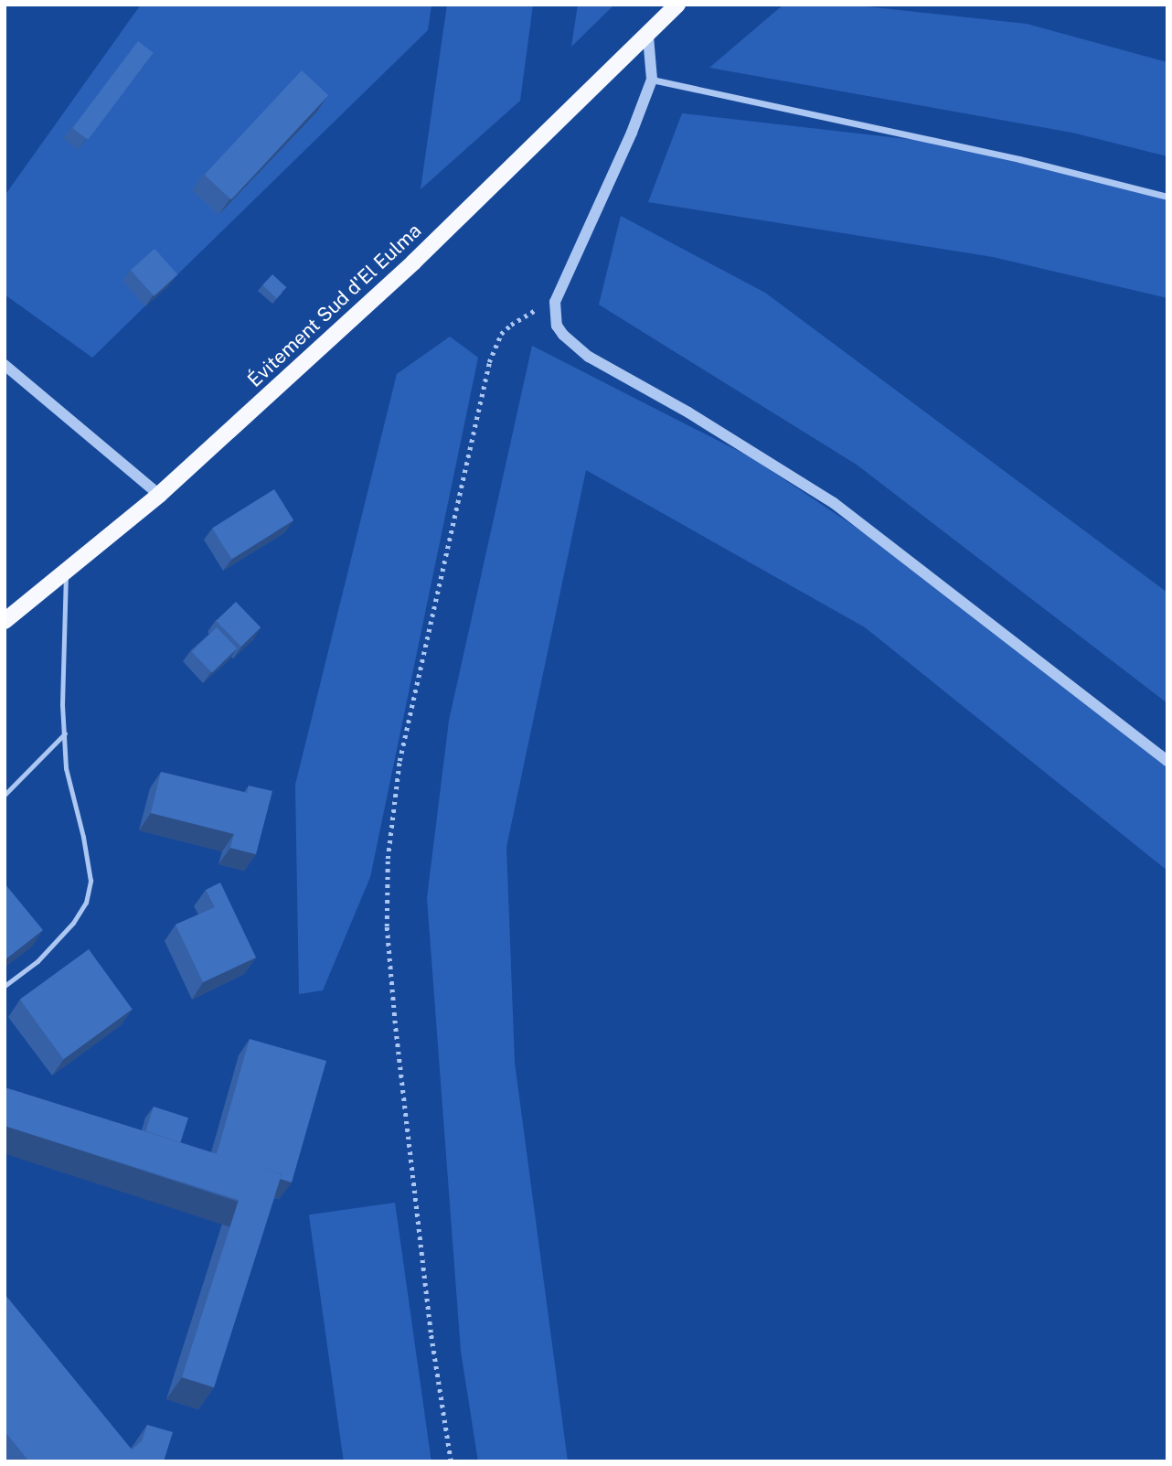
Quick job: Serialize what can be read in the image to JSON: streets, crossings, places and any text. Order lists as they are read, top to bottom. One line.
{"streets":{"main road":["Évitement Sud d'El Eulma"]}}
